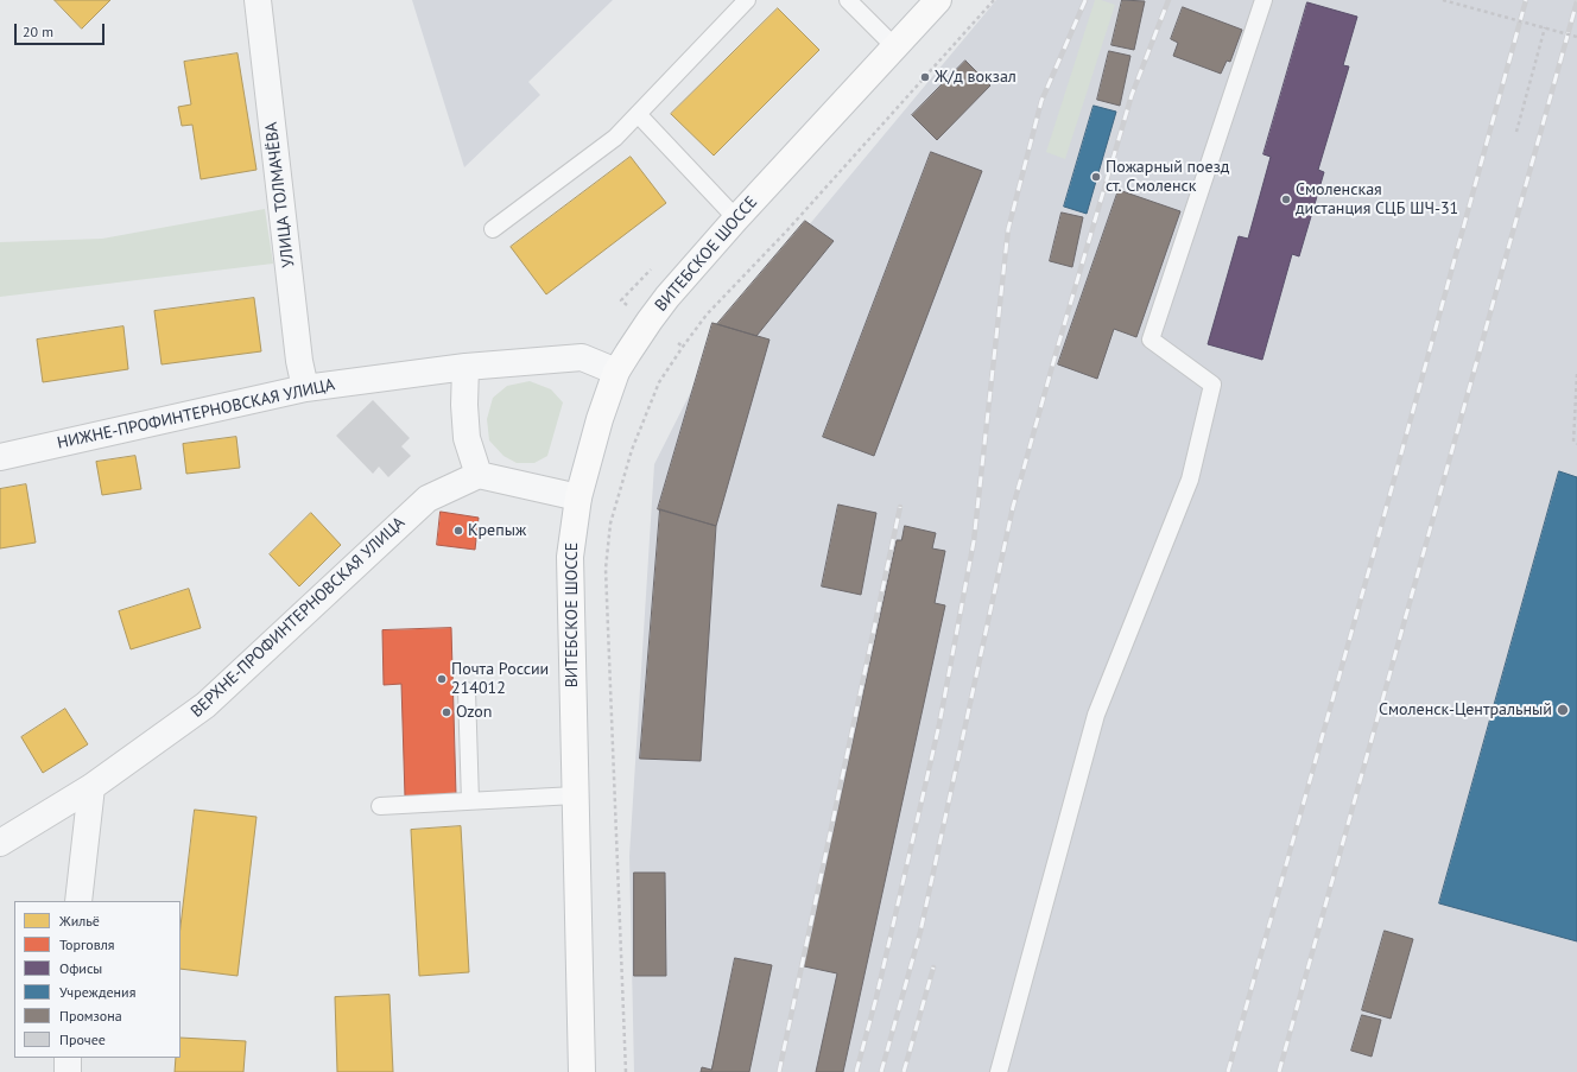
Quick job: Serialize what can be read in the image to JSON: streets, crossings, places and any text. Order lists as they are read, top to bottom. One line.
{"streets":{"main road":["ВИТЕБСКОЕ ШОССЕ"],"street":["УЛИЦА ТОЛМАЧЁВА","НИЖНЕ-ПРОФИНТЕРНОВСКАЯ УЛИЦА","ВЕРХНЕ-ПРОФИНТЕРНОВСКАЯ УЛИЦА"]},"crossings":[["УЛИЦА ТОЛМАЧЁВА","НИЖНЕ-ПРОФИНТЕРНОВСКАЯ УЛИЦА"],["ВИТЕБСКОЕ ШОССЕ","НИЖНЕ-ПРОФИНТЕРНОВСКАЯ УЛИЦА"]],"places":["Ж/д вокзал","Пожарный поезд ст. Смоленск","Смоленская дистанция СЦБ ШЧ-31","Крепыж","Почта России 214012","Смоленск-Центральный","Ozon"],"legend":["Жильё","Торговля","Офисы","Учреждения","Промзона","Прочее"],"scale_bar":"20 m"}
